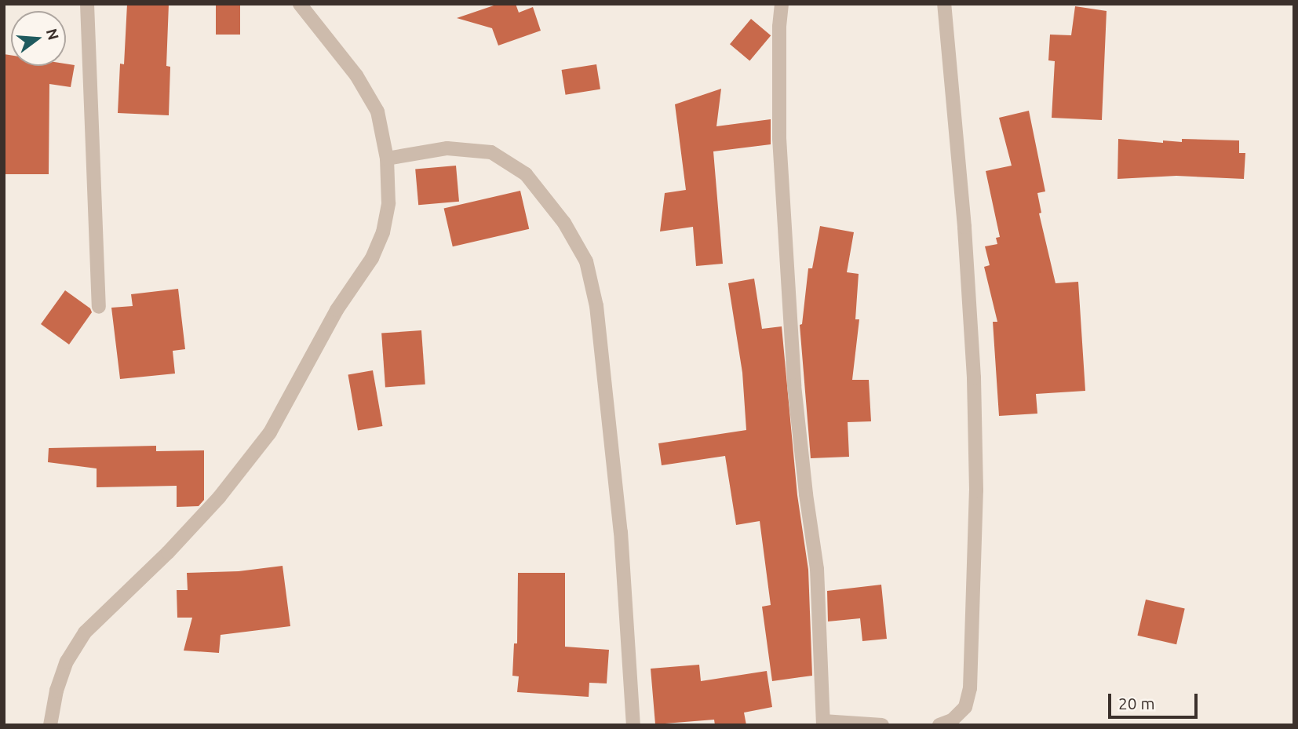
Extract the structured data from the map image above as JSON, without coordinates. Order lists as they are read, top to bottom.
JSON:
{
  "scale_bar": "20 m",
  "north": "right"
}
